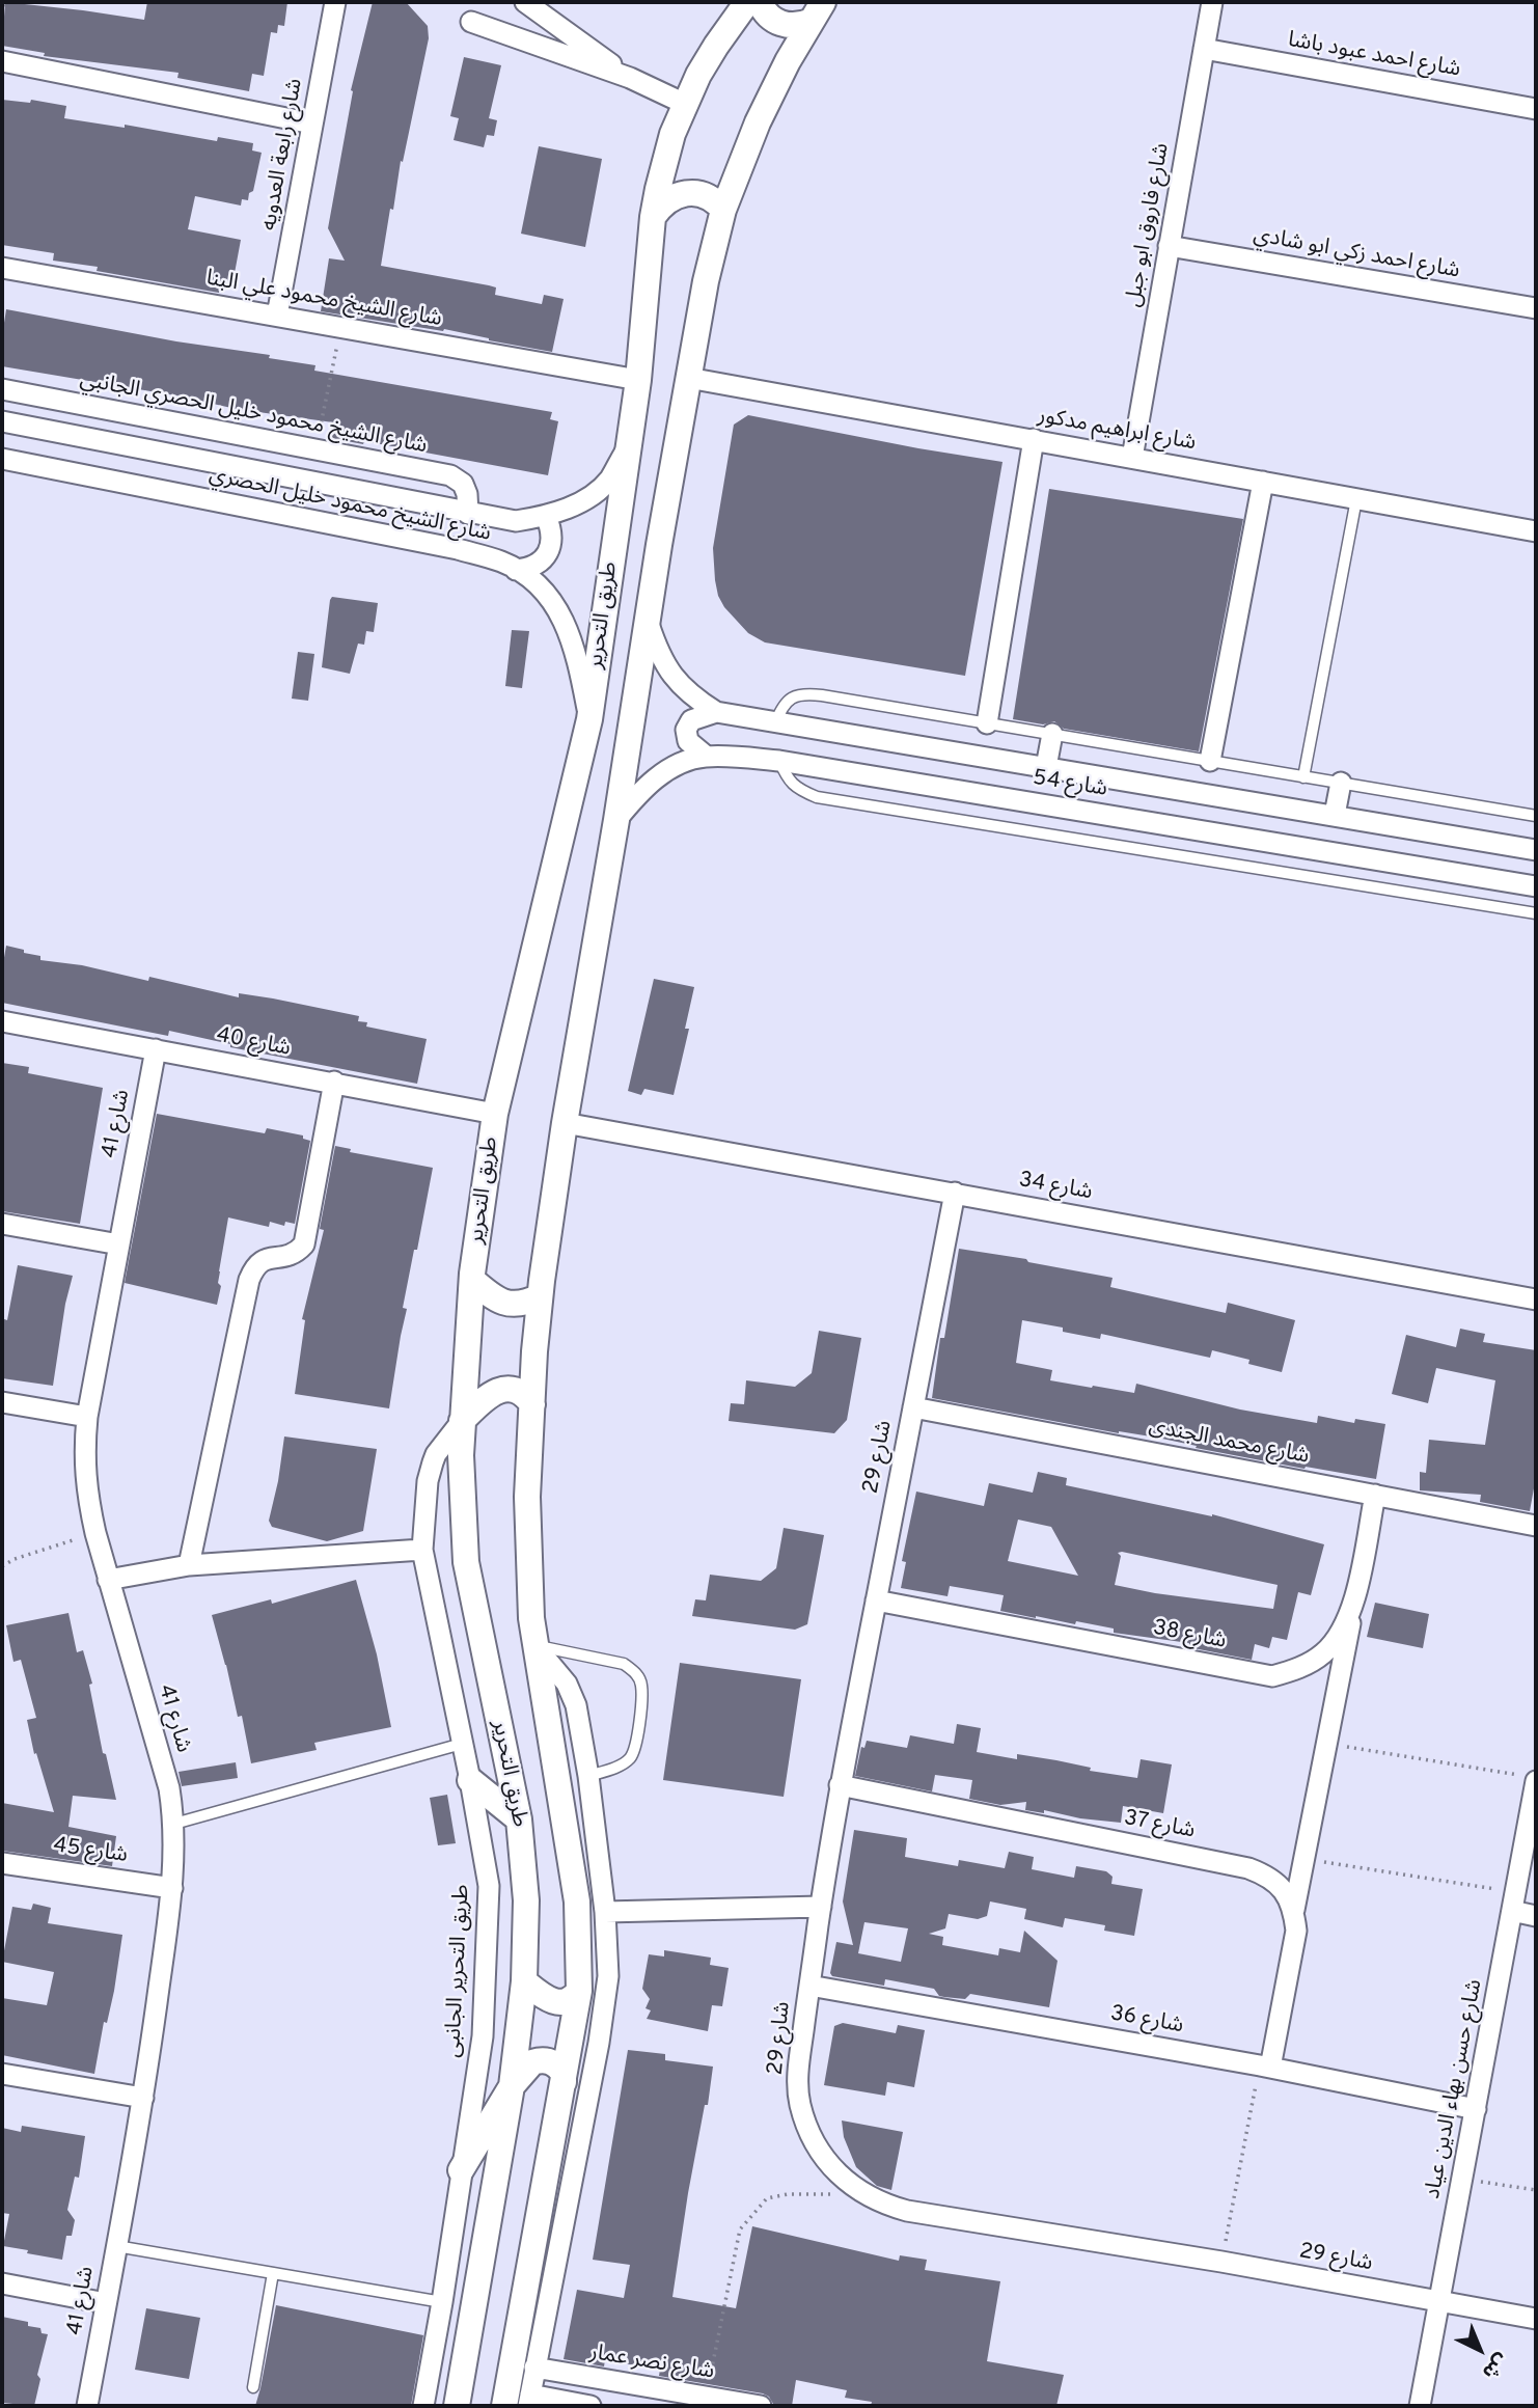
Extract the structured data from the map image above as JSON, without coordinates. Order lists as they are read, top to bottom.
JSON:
{
  "streets": {
    "street": [
      "شارع احمد عبود باشا",
      "شارع رابعة العدويه",
      "شارع فاروق ابو جبل",
      "شارع احمد زكي ابو شادي",
      "شارع الشيخ محمود علي البنا",
      "شارع الشيخ محمود خليل الحصري الجانبي",
      "شارع ابراهيم مدكور",
      "شارع الشيخ محمود خليل الحصري",
      "طريق التحرير",
      "شارع 54",
      "شارع 40",
      "شارع 41",
      "شارع 34",
      "شارع محمد الجندى",
      "شارع 29",
      "شارع 38",
      "شارع 37",
      "شارع 45",
      "طريق التحرير الجانبى",
      "شارع 36",
      "شارع حسن بهاء الدين عياد",
      "شارع نصر عمار"
    ]
  },
  "crossings": [
    ["شارع احمد عبود باشا", "شارع فاروق ابو جبل"],
    ["شارع رابعة العدويه", "شارع الشيخ محمود علي البنا"],
    ["شارع فاروق ابو جبل", "شارع احمد زكي ابو شادي"],
    ["شارع فاروق ابو جبل", "شارع ابراهيم مدكور"],
    ["شارع الشيخ محمود علي البنا", "طريق التحرير"],
    ["شارع الشيخ محمود خليل الحصري الجانبي", "شارع الشيخ محمود خليل الحصري"],
    ["شارع ابراهيم مدكور", "طريق التحرير"],
    ["شارع الشيخ محمود خليل الحصري", "طريق التحرير"],
    ["طريق التحرير", "شارع 54"],
    ["طريق التحرير", "شارع 40"],
    ["طريق التحرير", "شارع 34"],
    ["طريق التحرير", "طريق التحرير الجانبى"],
    ["شارع 40", "شارع 41"],
    ["شارع 41", "شارع 45"],
    ["شارع 34", "شارع 29"],
    ["شارع محمد الجندى", "شارع 29"],
    ["شارع محمد الجندى", "شارع 38"],
    ["شارع 29", "شارع 38"],
    ["شارع 29", "شارع 37"],
    ["شارع 29", "شارع 36"],
    ["شارع 29", "شارع حسن بهاء الدين عياد"],
    ["شارع 36", "شارع حسن بهاء الدين عياد"]
  ],
  "north": "bottom right"
}
